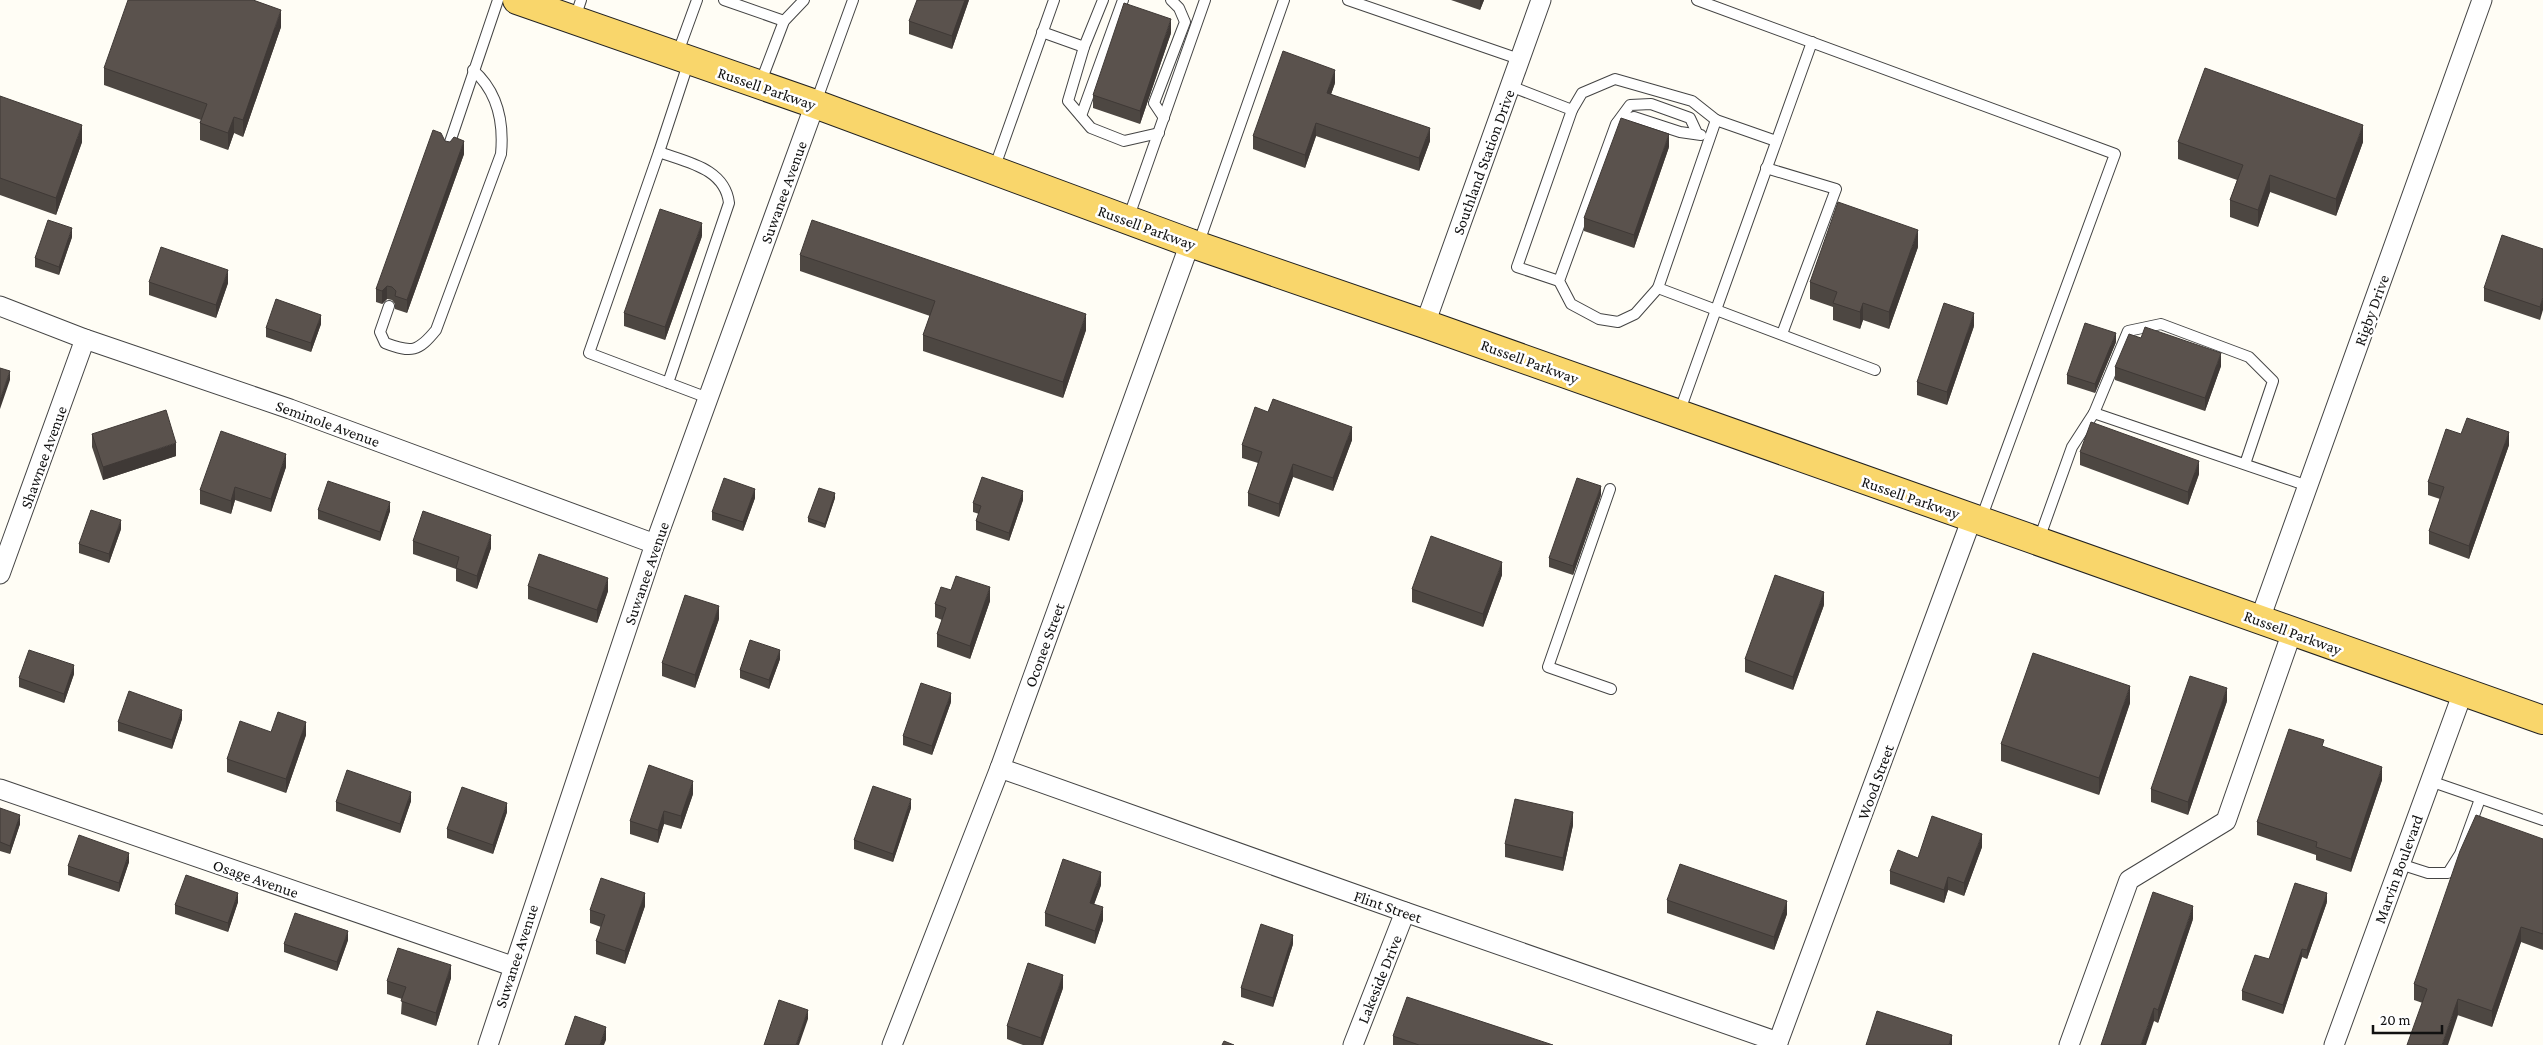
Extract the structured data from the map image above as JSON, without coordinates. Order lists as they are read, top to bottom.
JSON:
{
  "streets": {
    "main road": ["Russell Parkway"],
    "street": [
      "Southland Station Drive",
      "Suwanee Avenue",
      "Rigby Drive",
      "Seminole Avenue",
      "Shawnee Avenue",
      "Oconee Street",
      "Wood Street",
      "Marvin Boulevard",
      "Osage Avenue",
      "Flint Street",
      "Lakeside Drive"
    ]
  },
  "crossings": [
    ["Russell Parkway", "Southland Station Drive"],
    ["Russell Parkway", "Suwanee Avenue"],
    ["Russell Parkway", "Rigby Drive"],
    ["Russell Parkway", "Oconee Street"],
    ["Russell Parkway", "Wood Street"],
    ["Russell Parkway", "Marvin Boulevard"],
    ["Suwanee Avenue", "Seminole Avenue"],
    ["Suwanee Avenue", "Osage Avenue"],
    ["Seminole Avenue", "Shawnee Avenue"],
    ["Oconee Street", "Flint Street"],
    ["Wood Street", "Flint Street"],
    ["Flint Street", "Lakeside Drive"]
  ],
  "scale_bar": "20 m"
}
